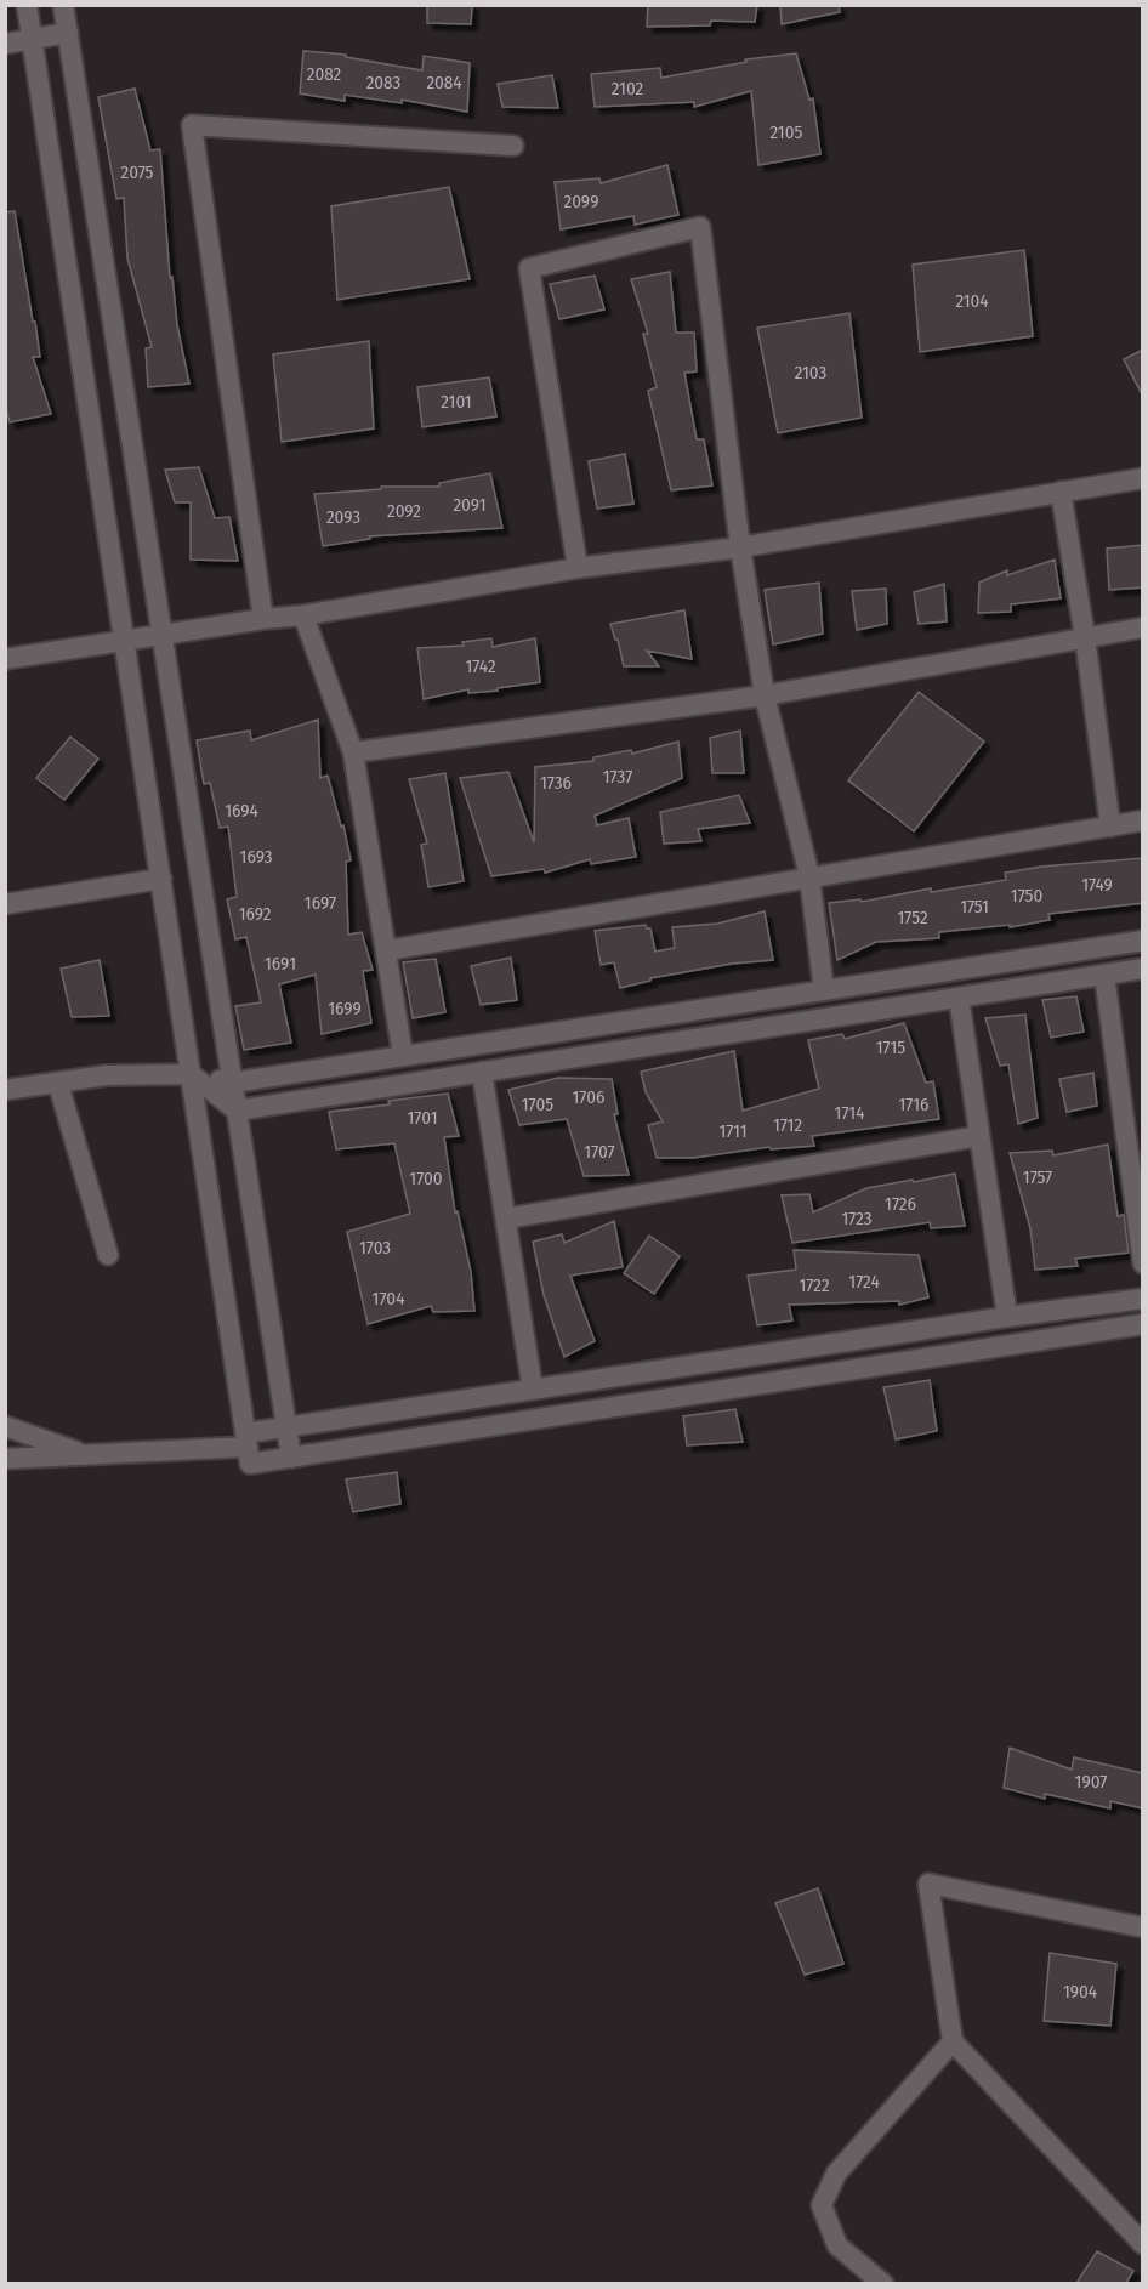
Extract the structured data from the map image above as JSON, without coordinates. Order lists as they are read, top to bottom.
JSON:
{
  "house_numbers": [
    "2082",
    "2083",
    "2084",
    "2102",
    "2105",
    "2075",
    "2099",
    "2104",
    "2103",
    "2101",
    "2091",
    "2092",
    "2093",
    "1742",
    "1737",
    "1736",
    "1694",
    "1693",
    "1749",
    "1750",
    "1697",
    "1751",
    "1692",
    "1752",
    "1691",
    "1699",
    "1715",
    "1706",
    "1705",
    "1716",
    "1714",
    "1701",
    "1712",
    "1711",
    "1707",
    "1757",
    "1700",
    "1726",
    "1723",
    "1703",
    "1724",
    "1722",
    "1704",
    "1907",
    "1904"
  ]
}
